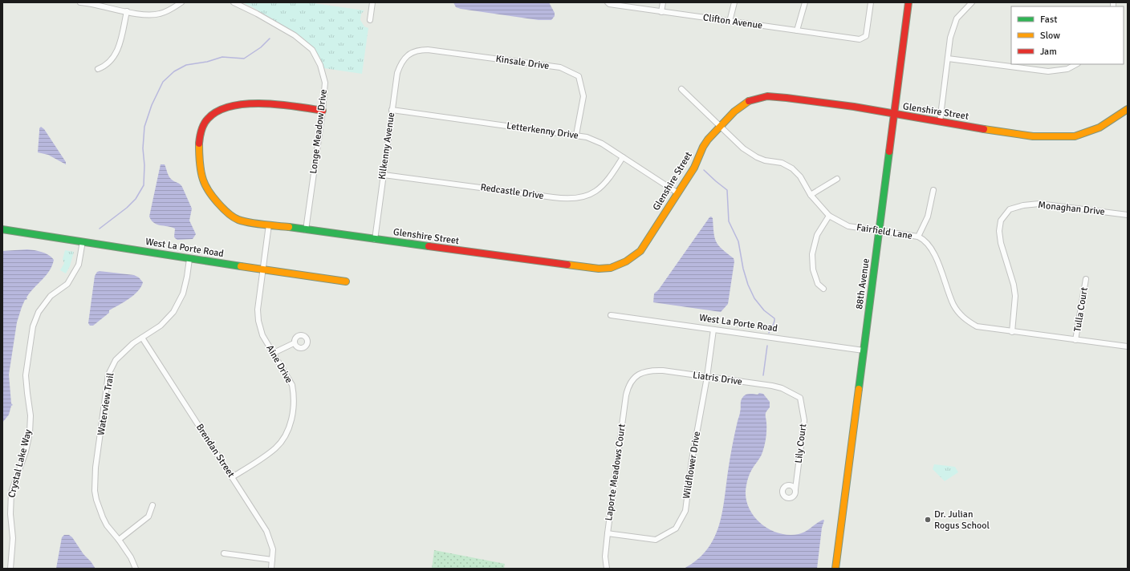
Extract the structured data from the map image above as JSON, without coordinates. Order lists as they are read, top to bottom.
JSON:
{
  "streets": {
    "street": [
      "Clifton Avenue",
      "Kinsale Drive",
      "Glenshire Street",
      "Letterkenny Drive",
      "Longe Meadow Drive",
      "Kilkenny Avenue",
      "Redcastle Drive",
      "Monaghan Drive",
      "Fairfield Lane",
      "West La Porte Road",
      "88th Avenue",
      "Tulla Court",
      "Aine Drive",
      "Liatris Drive",
      "Waterview Trail",
      "Lily Court",
      "Brendan Street",
      "Crystal Lake Way",
      "Wildflower Drive",
      "Laporte Meadows Court"
    ]
  },
  "crossings": [
    ["Kinsale Drive", "Letterkenny Drive"],
    ["Kinsale Drive", "Kilkenny Avenue"],
    ["Glenshire Street", "Letterkenny Drive"],
    ["Glenshire Street", "Longe Meadow Drive"],
    ["Glenshire Street", "Kilkenny Avenue"],
    ["Glenshire Street", "Fairfield Lane"],
    ["Glenshire Street", "88th Avenue"],
    ["Glenshire Street", "Aine Drive"],
    ["Letterkenny Drive", "Kilkenny Avenue"],
    ["Letterkenny Drive", "Redcastle Drive"],
    ["Kilkenny Avenue", "Redcastle Drive"],
    ["Monaghan Drive", "Fairfield Lane"],
    ["Fairfield Lane", "88th Avenue"],
    ["Fairfield Lane", "Tulla Court"],
    ["West La Porte Road", "88th Avenue"],
    ["West La Porte Road", "Aine Drive"],
    ["West La Porte Road", "Waterview Trail"],
    ["West La Porte Road", "Crystal Lake Way"],
    ["West La Porte Road", "Wildflower Drive"],
    ["Aine Drive", "Brendan Street"],
    ["Liatris Drive", "Lily Court"],
    ["Liatris Drive", "Wildflower Drive"],
    ["Liatris Drive", "Laporte Meadows Court"],
    ["Waterview Trail", "Brendan Street"],
    ["Wildflower Drive", "Laporte Meadows Court"]
  ],
  "places": ["Dr. Julian Rogus School"],
  "legend": ["Fast", "Slow", "Jam"]
}
